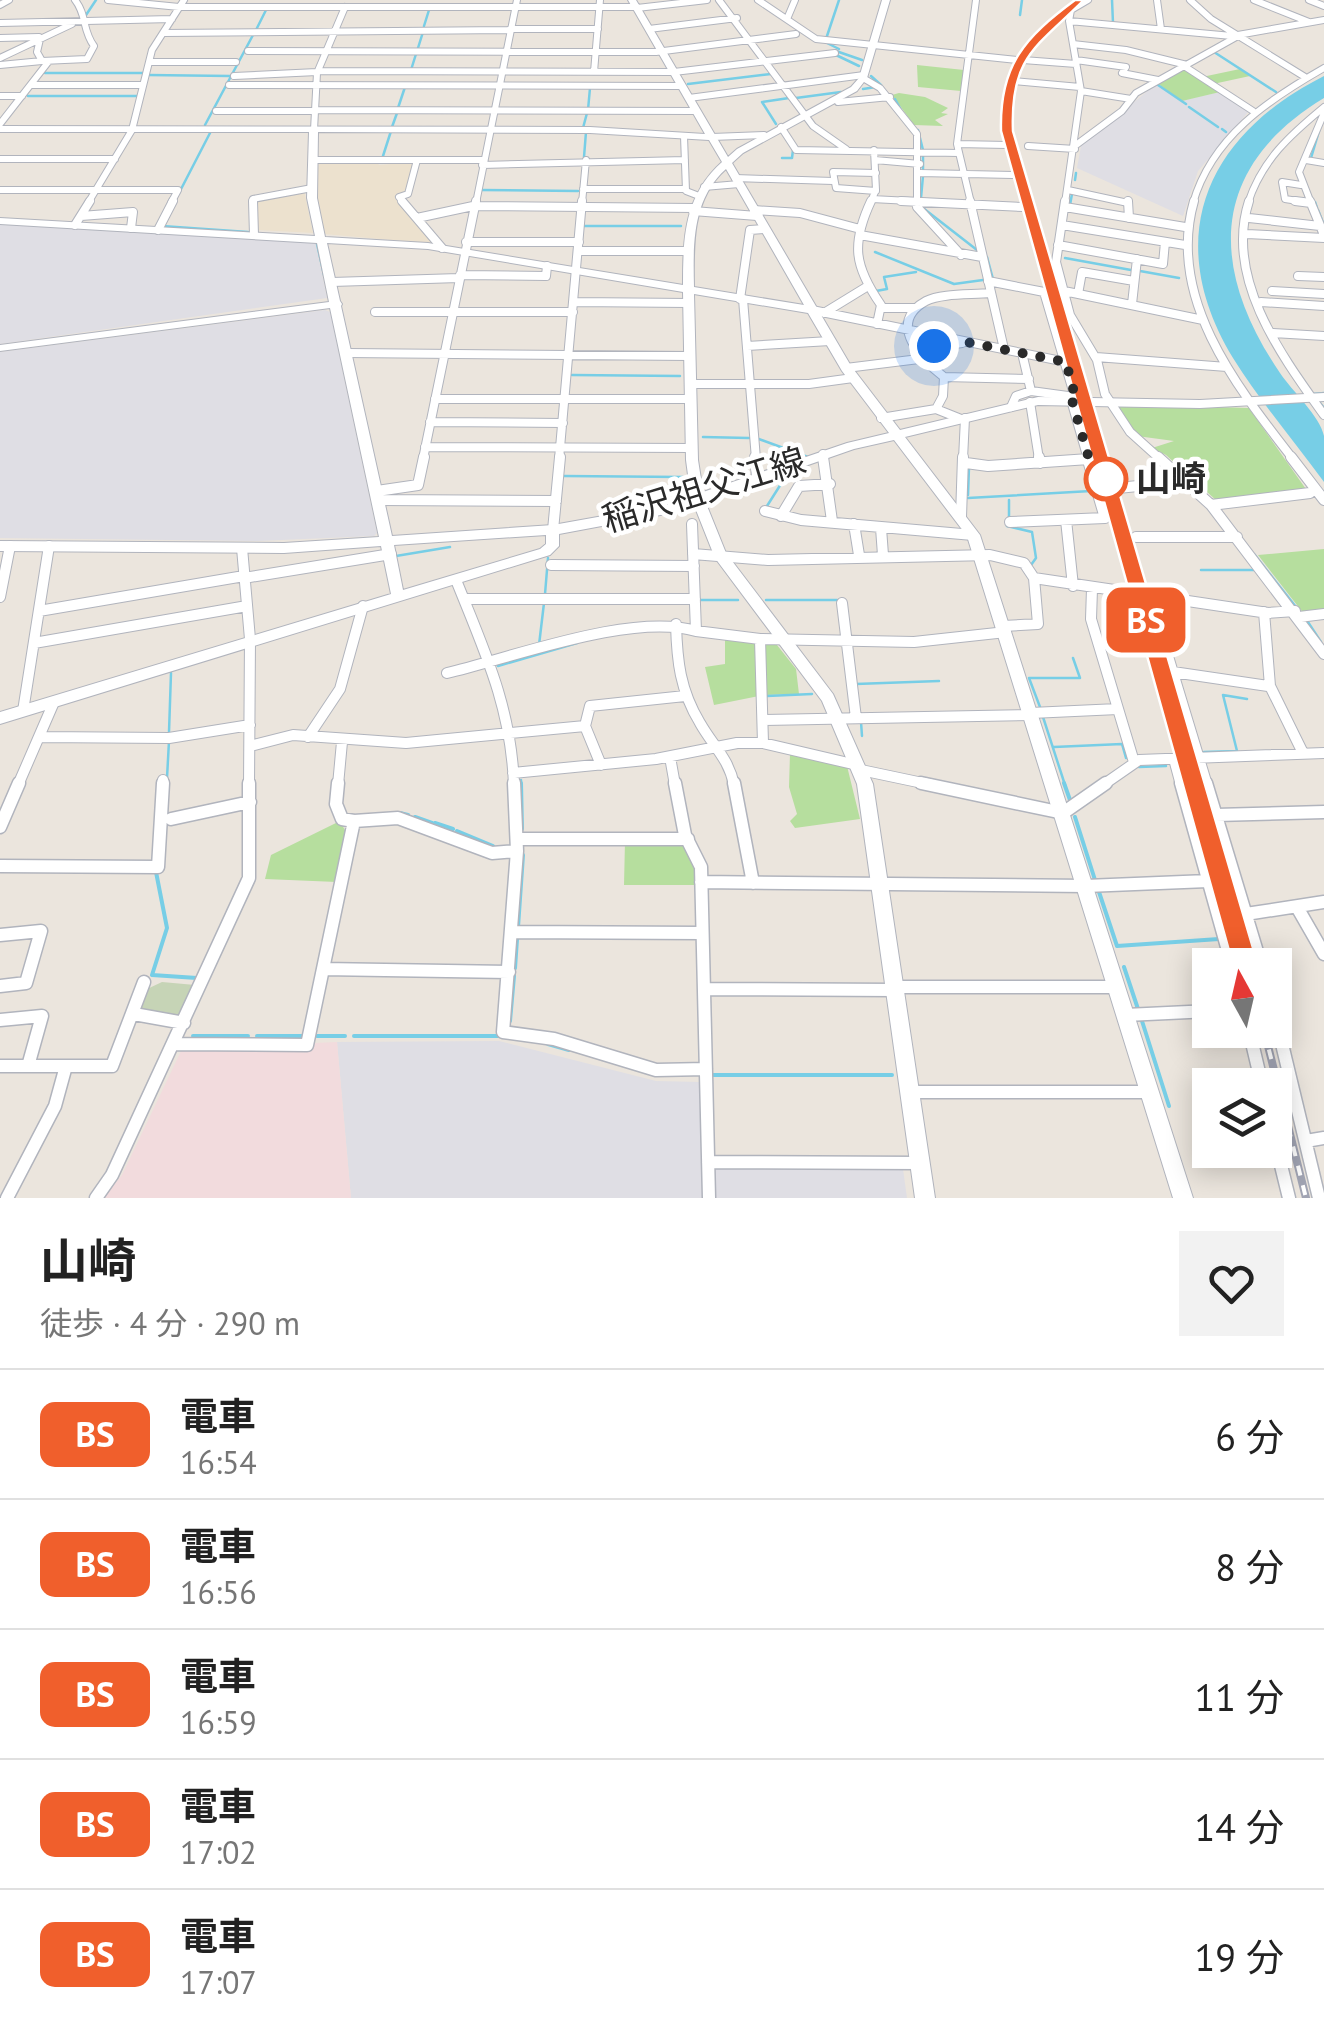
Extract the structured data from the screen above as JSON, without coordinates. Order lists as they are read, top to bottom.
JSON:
{
  "streets": {
    "street": ["稲沢祖父江線"]
  },
  "places": ["山崎"],
  "north": "top",
  "page": {
    "on_map": "BS",
    "heading": ["山崎", "徒歩 · 4 分 · 290 m"],
    "list": [
      {
        "mark": "BS",
        "name": "電車",
        "note": "16:54",
        "value": "6 分"
      },
      {
        "mark": "BS",
        "name": "電車",
        "note": "16:56",
        "value": "8 分"
      },
      {
        "mark": "BS",
        "name": "電車",
        "note": "16:59",
        "value": "11 分"
      },
      {
        "mark": "BS",
        "name": "電車",
        "note": "17:02",
        "value": "14 分"
      },
      {
        "mark": "BS",
        "name": "電車",
        "note": "17:07",
        "value": "19 分"
      }
    ]
  }
}
